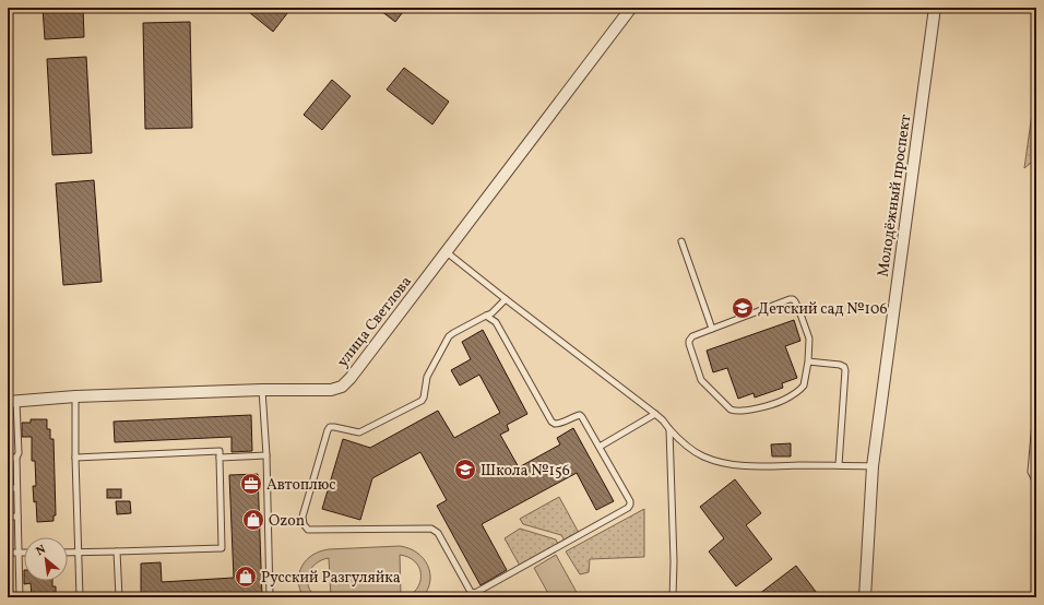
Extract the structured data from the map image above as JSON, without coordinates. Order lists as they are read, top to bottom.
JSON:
{
  "streets": {
    "street": ["Молодёжный проспект", "улица Светлова"]
  },
  "places": {
    "school or university": ["Детский сад №106", "Школа №156"],
    "office": ["Автоплюс"],
    "shop": ["Ozon", "Русский Разгуляйка"]
  },
  "north": "top left"
}
